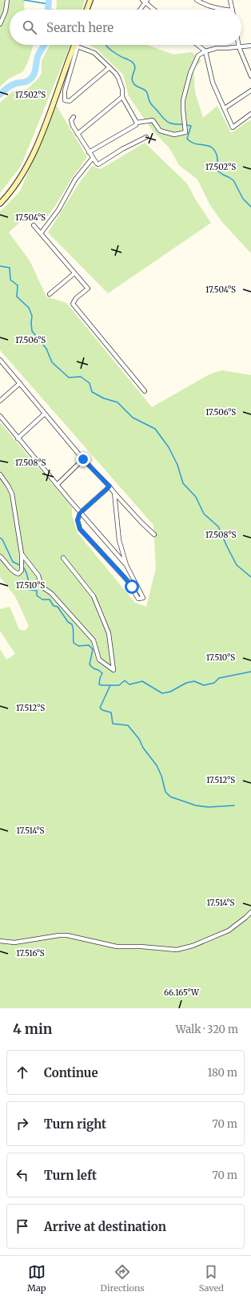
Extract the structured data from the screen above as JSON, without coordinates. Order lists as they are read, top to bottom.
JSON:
{
  "page": {
    "search": "Search here",
    "heading": ["4 min", "Walk · 320 m"],
    "list": [
      ["Continue", "180 m"],
      ["Turn right", "70 m"],
      ["Turn left", "70 m"],
      "Arrive at destination"
    ],
    "nav": ["Map", "Directions", "Saved"]
  },
  "coordinates": [
    "17.502°S",
    "17.504°S",
    "17.506°S",
    "17.508°S",
    "17.510°S",
    "17.512°S",
    "17.514°S",
    "17.516°S",
    "66.165°W"
  ]
}
